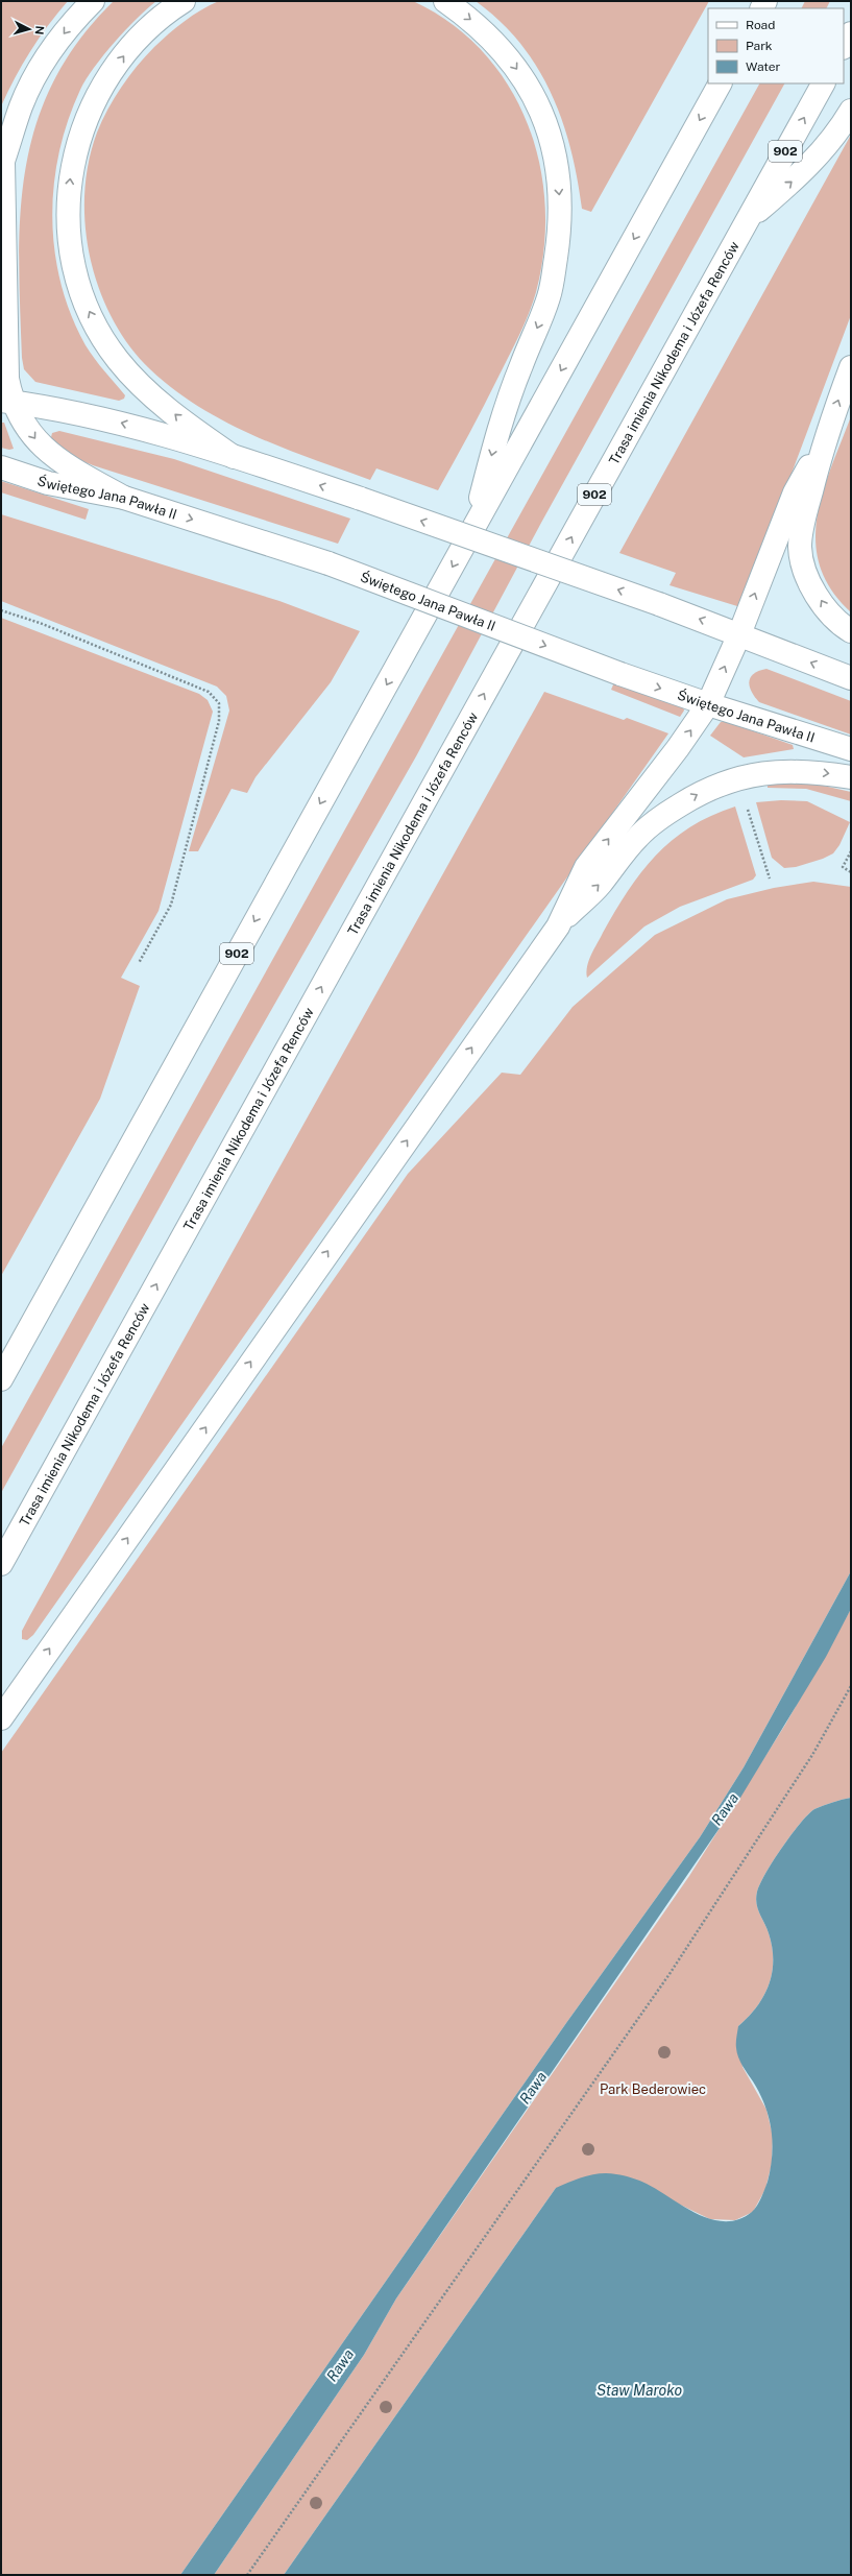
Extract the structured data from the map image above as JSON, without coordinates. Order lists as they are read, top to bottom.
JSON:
{
  "streets": {
    "main road": ["902", "Trasa imienia Nikodema i Józefa Renców", "Świętego Jana Pawła II"]
  },
  "water": ["Rawa", "Staw Maroko"],
  "parks": ["Park Bederowiec"],
  "legend": ["Road", "Park", "Water"],
  "north": "right"
}
